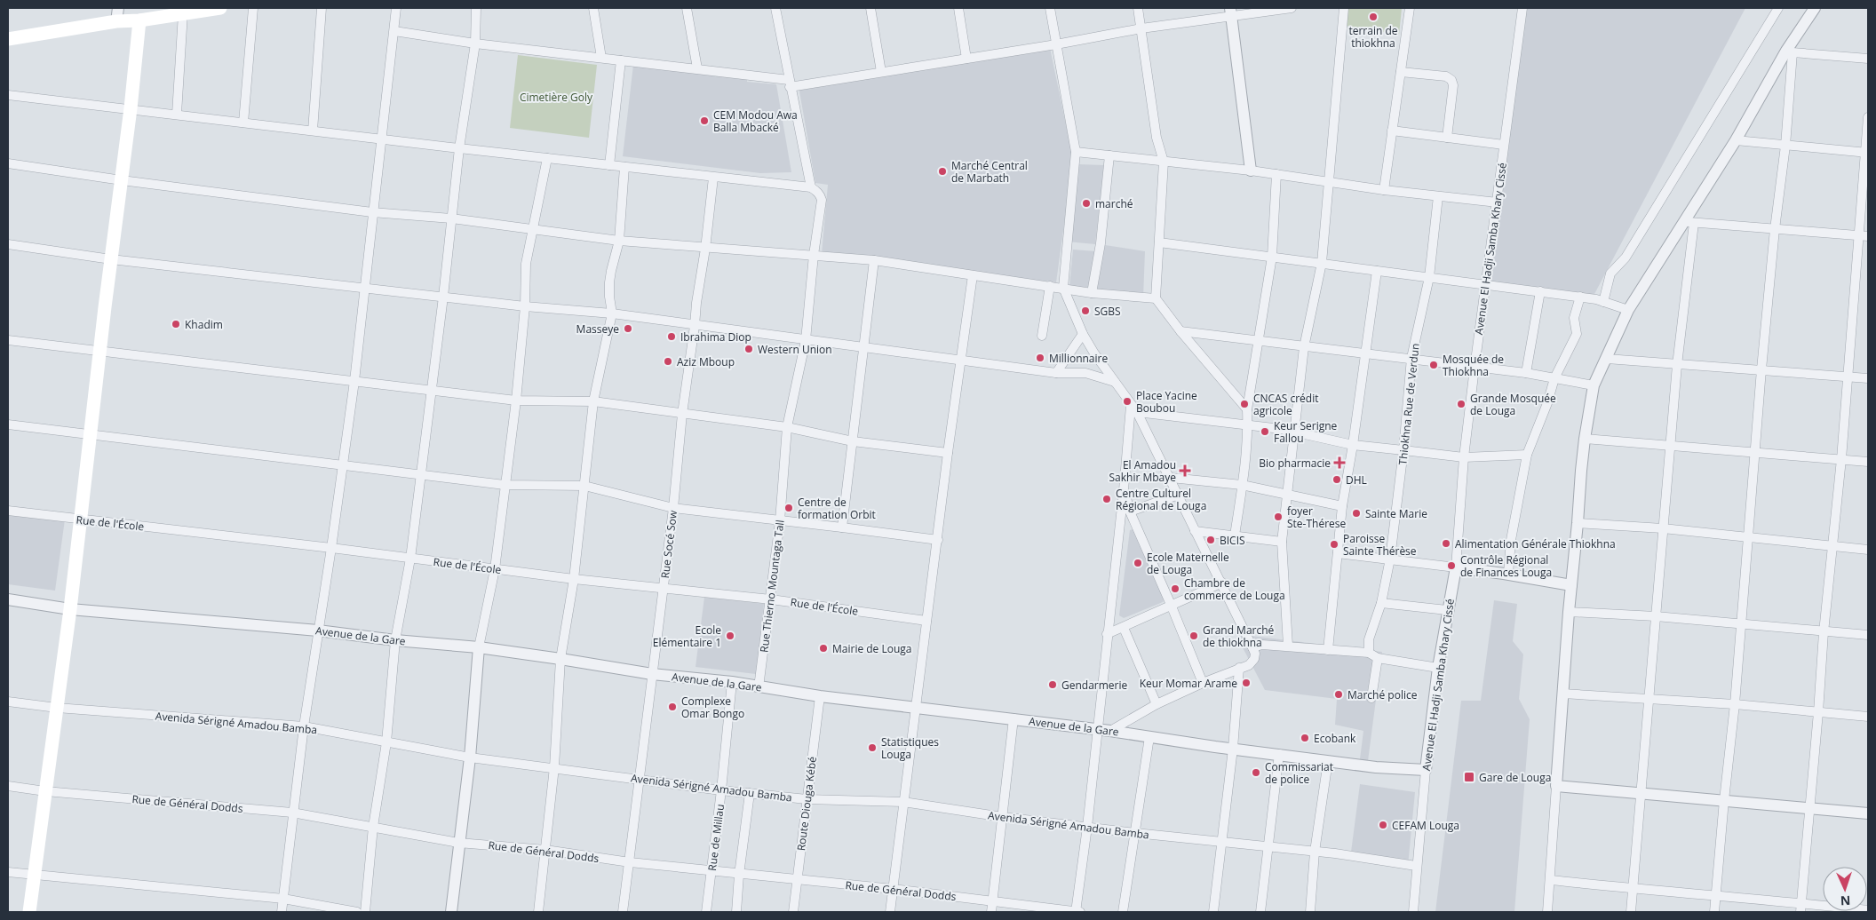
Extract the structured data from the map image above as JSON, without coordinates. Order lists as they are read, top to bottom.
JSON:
{
  "streets": {
    "street": [
      "Avenue El Hadji Samba Khary Cissé",
      "Thiokhna Rue de Verdun",
      "Rue de l'École",
      "Rue Socé Sow",
      "Rue Thierno Mountaga Tall",
      "Avenue de la Gare",
      "Avenida Sérigné Amadou Bamba",
      "Rue de Général Dodds",
      "Route Diouga Kébé",
      "Rue de Millau"
    ]
  },
  "crossings": [
    ["Avenue El Hadji Samba Khary Cissé", "Avenue de la Gare"],
    ["Avenue El Hadji Samba Khary Cissé", "Avenida Sérigné Amadou Bamba"],
    ["Rue de l'École", "Rue Socé Sow"],
    ["Rue de l'École", "Rue Thierno Mountaga Tall"],
    ["Rue Socé Sow", "Avenue de la Gare"],
    ["Rue Socé Sow", "Avenida Sérigné Amadou Bamba"],
    ["Rue Socé Sow", "Rue de Général Dodds"],
    ["Rue Thierno Mountaga Tall", "Avenue de la Gare"],
    ["Avenue de la Gare", "Route Diouga Kébé"],
    ["Avenue de la Gare", "Rue de Millau"],
    ["Avenida Sérigné Amadou Bamba", "Route Diouga Kébé"],
    ["Avenida Sérigné Amadou Bamba", "Rue de Millau"],
    ["Rue de Général Dodds", "Route Diouga Kébé"],
    ["Rue de Général Dodds", "Rue de Millau"]
  ],
  "parks": ["Cimetière Goly"],
  "places": {
    "other": [
      "terrain de thiokhna",
      "CEM Modou Awa Balla Mbacké",
      "Marché Central de Marbath",
      "marché",
      "SGBS",
      "Khadim",
      "Masseye",
      "Ibrahima Diop",
      "Western Union",
      "Millionnaire",
      "Aziz Mboup",
      "Mosquée de Thiokhna",
      "Place Yacine Boubou",
      "CNCAS crédit agricole",
      "Grande Mosquée de Louga",
      "Keur Serigne Fallou",
      "DHL",
      "Centre Culturel Régional de Louga",
      "Centre de formation Orbit",
      "Sainte Marie",
      "foyer Ste-Thérese",
      "BICIS",
      "Alimentation Générale Thiokhna",
      "Paroisse Sainte Thérèse",
      "Ecole Maternelle de Louga",
      "Contrôle Régional de Finances Louga",
      "Chambre de commerce de Louga",
      "Ecole Elémentaire 1",
      "Grand Marché de thiokhna",
      "Mairie de Louga",
      "Keur Momar Arame",
      "Gendarmerie",
      "Marché police",
      "Complexe Omar Bongo",
      "Ecobank",
      "Statistiques Louga",
      "Commissariat de police",
      "CEFAM Louga"
    ],
    "health": ["Bio pharmacie", "El Amadou Sakhir Mbaye"],
    "transit": ["Gare de Louga"]
  },
  "north": "bottom"
}
